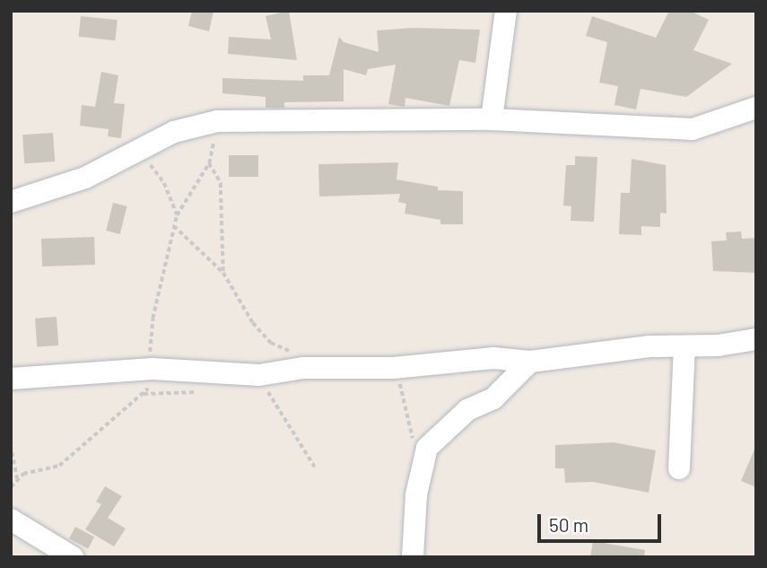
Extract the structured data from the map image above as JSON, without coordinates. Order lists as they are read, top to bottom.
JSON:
{
  "scale_bar": "50 m"
}
